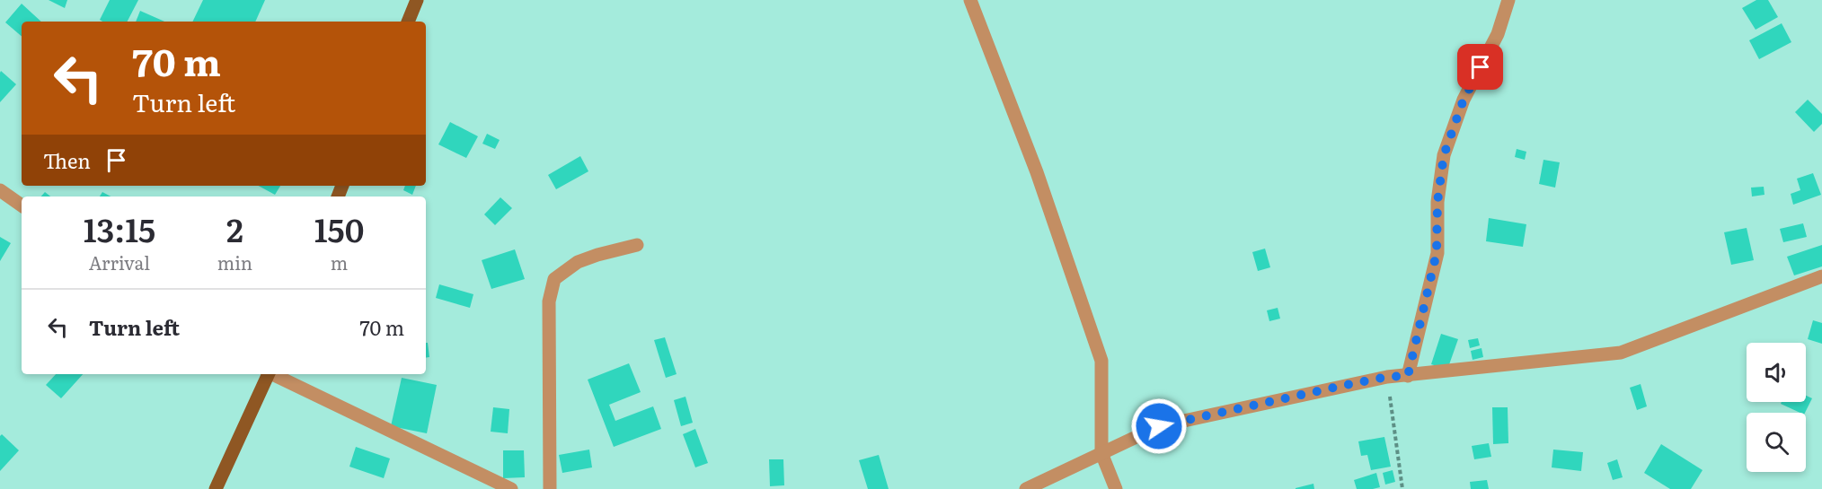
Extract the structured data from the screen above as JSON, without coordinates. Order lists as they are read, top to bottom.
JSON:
{
  "page": {
    "turn": ["70 m", "Turn left"],
    "then": "Then",
    "eta": [
      "13:15",
      "Arrival",
      "2",
      "min",
      "150",
      "m"
    ],
    "list": [
      {
        "name": "Turn left",
        "value": "70 m"
      }
    ]
  }
}
